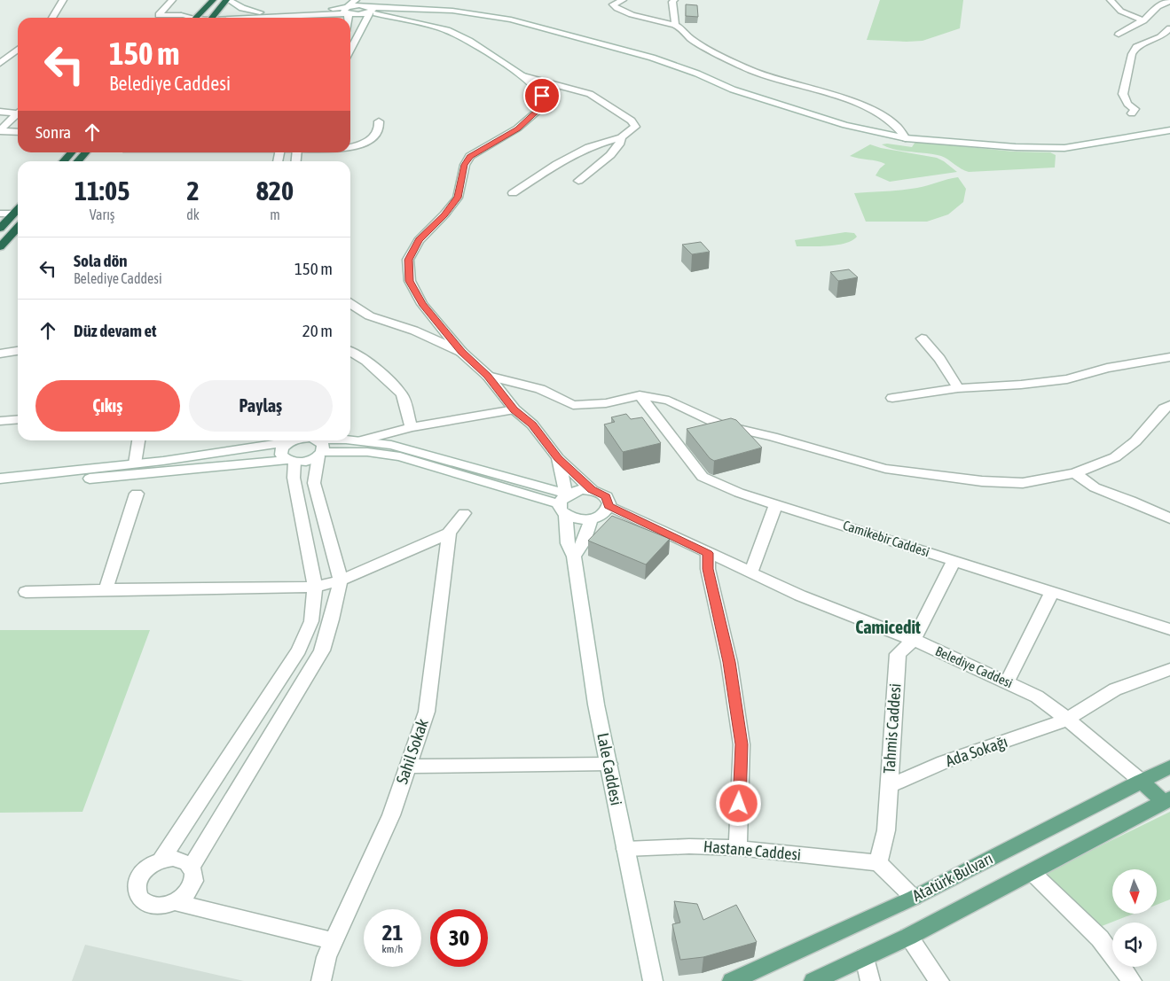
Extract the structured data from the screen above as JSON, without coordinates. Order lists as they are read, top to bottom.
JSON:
{
  "streets": {
    "main road": ["Atatürk Bulvarı"],
    "street": [
      "Camikebir Caddesi",
      "Belediye Caddesi",
      "Tahmis Caddesi",
      "Sahil Sokak",
      "Ada Sokağı",
      "Lale Caddesi",
      "Hastane Caddesi"
    ]
  },
  "crossings": [
    ["Camikebir Caddesi", "Tahmis Caddesi"],
    ["Belediye Caddesi", "Tahmis Caddesi"],
    ["Belediye Caddesi", "Ada Sokağı"],
    ["Belediye Caddesi", "Lale Caddesi"],
    ["Belediye Caddesi", "Atatürk Bulvarı"],
    ["Tahmis Caddesi", "Ada Sokağı"],
    ["Tahmis Caddesi", "Hastane Caddesi"],
    ["Lale Caddesi", "Hastane Caddesi"]
  ],
  "districts": ["Camicedit"],
  "north": "bottom",
  "page": {
    "turn": ["150 m", "Belediye Caddesi"],
    "then": "Sonra",
    "eta": [
      "11:05",
      "Varış",
      "2",
      "dk",
      "820",
      "m"
    ],
    "list": [
      {
        "name": "Sola dön",
        "note": "Belediye Caddesi",
        "value": "150 m"
      },
      {
        "name": "Düz devam et",
        "value": "20 m"
      }
    ],
    "buttons": ["Çıkış", "Paylaş"],
    "speed": "21 km/h",
    "limit": "30"
  }
}
